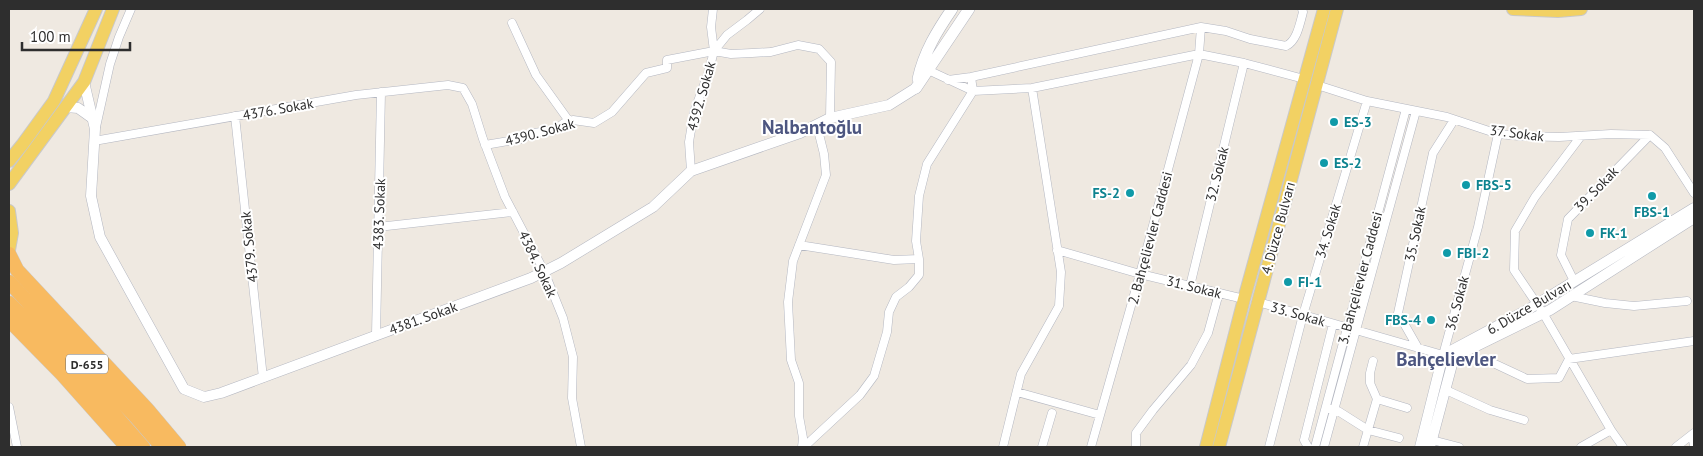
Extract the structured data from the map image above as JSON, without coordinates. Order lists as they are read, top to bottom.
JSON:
{
  "streets": {
    "highway": ["D-655"],
    "main road": ["4. Düzce Bulvarı"],
    "street": [
      "4392. Sokak",
      "4376. Sokak",
      "4390. Sokak",
      "37. Sokak",
      "32. Sokak",
      "39. Sokak",
      "4383. Sokak",
      "34. Sokak",
      "35. Sokak",
      "2. Bahçelievler Caddesi",
      "4379. Sokak",
      "4384. Sokak",
      "3. Bahçelievler Caddesi",
      "31. Sokak",
      "36. Sokak",
      "6. Düzce Bulvarı",
      "33. Sokak",
      "4381. Sokak"
    ]
  },
  "crossings": [
    ["4392. Sokak", "4390. Sokak"],
    ["4392. Sokak", "4381. Sokak"],
    ["4376. Sokak", "4383. Sokak"],
    ["4376. Sokak", "4379. Sokak"],
    ["4376. Sokak", "4384. Sokak"],
    ["4376. Sokak", "4381. Sokak"],
    ["4390. Sokak", "4384. Sokak"],
    ["37. Sokak", "39. Sokak"],
    ["37. Sokak", "4. Düzce Bulvarı"],
    ["37. Sokak", "34. Sokak"],
    ["37. Sokak", "35. Sokak"],
    ["37. Sokak", "3. Bahçelievler Caddesi"],
    ["37. Sokak", "36. Sokak"],
    ["32. Sokak", "31. Sokak"],
    ["39. Sokak", "6. Düzce Bulvarı"],
    ["4383. Sokak", "4381. Sokak"],
    ["4. Düzce Bulvarı", "31. Sokak"],
    ["4. Düzce Bulvarı", "33. Sokak"],
    ["34. Sokak", "33. Sokak"],
    ["35. Sokak", "33. Sokak"],
    ["2. Bahçelievler Caddesi", "31. Sokak"],
    ["4379. Sokak", "4381. Sokak"],
    ["4384. Sokak", "4381. Sokak"],
    ["3. Bahçelievler Caddesi", "33. Sokak"],
    ["36. Sokak", "6. Düzce Bulvarı"],
    ["36. Sokak", "33. Sokak"],
    ["6. Düzce Bulvarı", "33. Sokak"]
  ],
  "districts": ["Nalbantoğlu", "Bahçelievler"],
  "places": [
    "ES-3",
    "ES-2",
    "FBS-5",
    "FS-2",
    "FBS-1",
    "FK-1",
    "FBI-2",
    "FI-1",
    "FBS-4"
  ],
  "scale_bar": "100 m"
}
